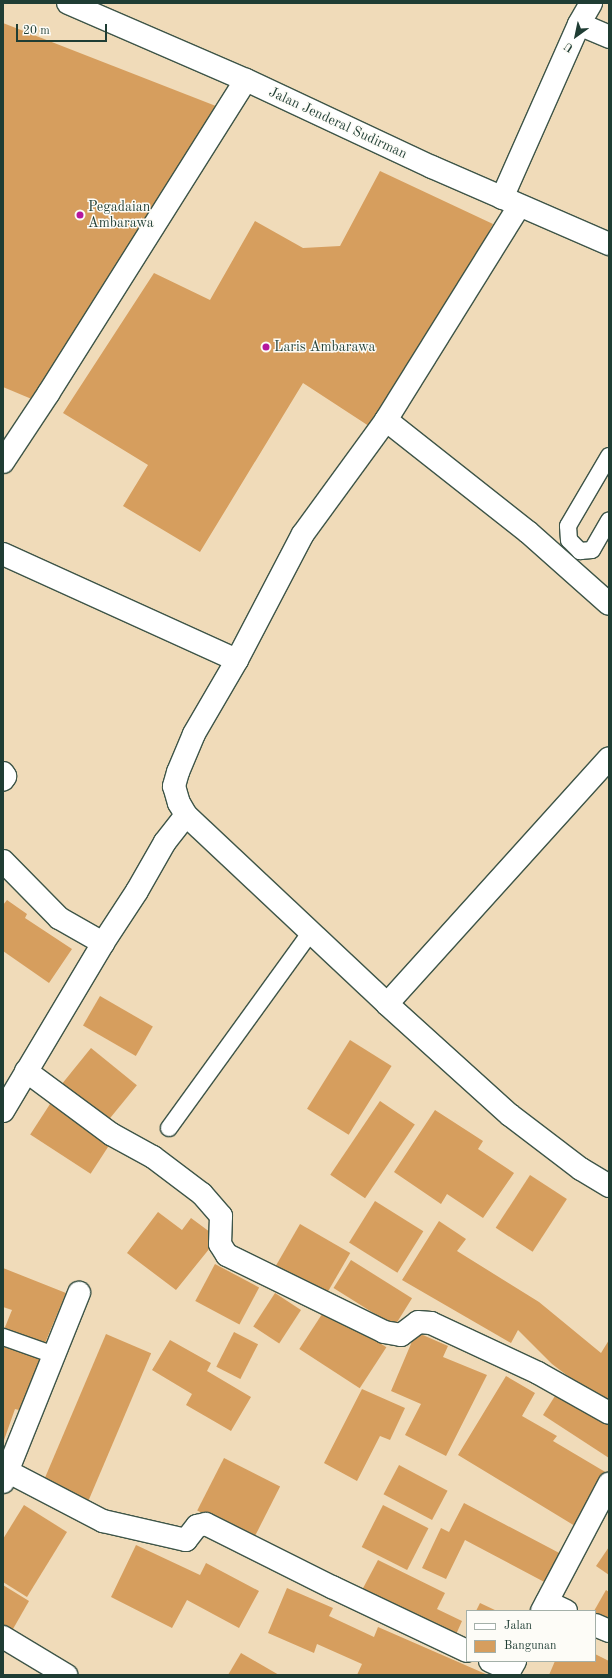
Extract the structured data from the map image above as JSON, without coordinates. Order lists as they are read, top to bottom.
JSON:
{
  "streets": {
    "street": ["Jalan Jenderal Sudirman"]
  },
  "places": ["Pegadaian Ambarawa", "Laris Ambarawa"],
  "legend": ["Jalan", "Bangunan"],
  "scale_bar": "20 m",
  "north": "bottom left"
}
